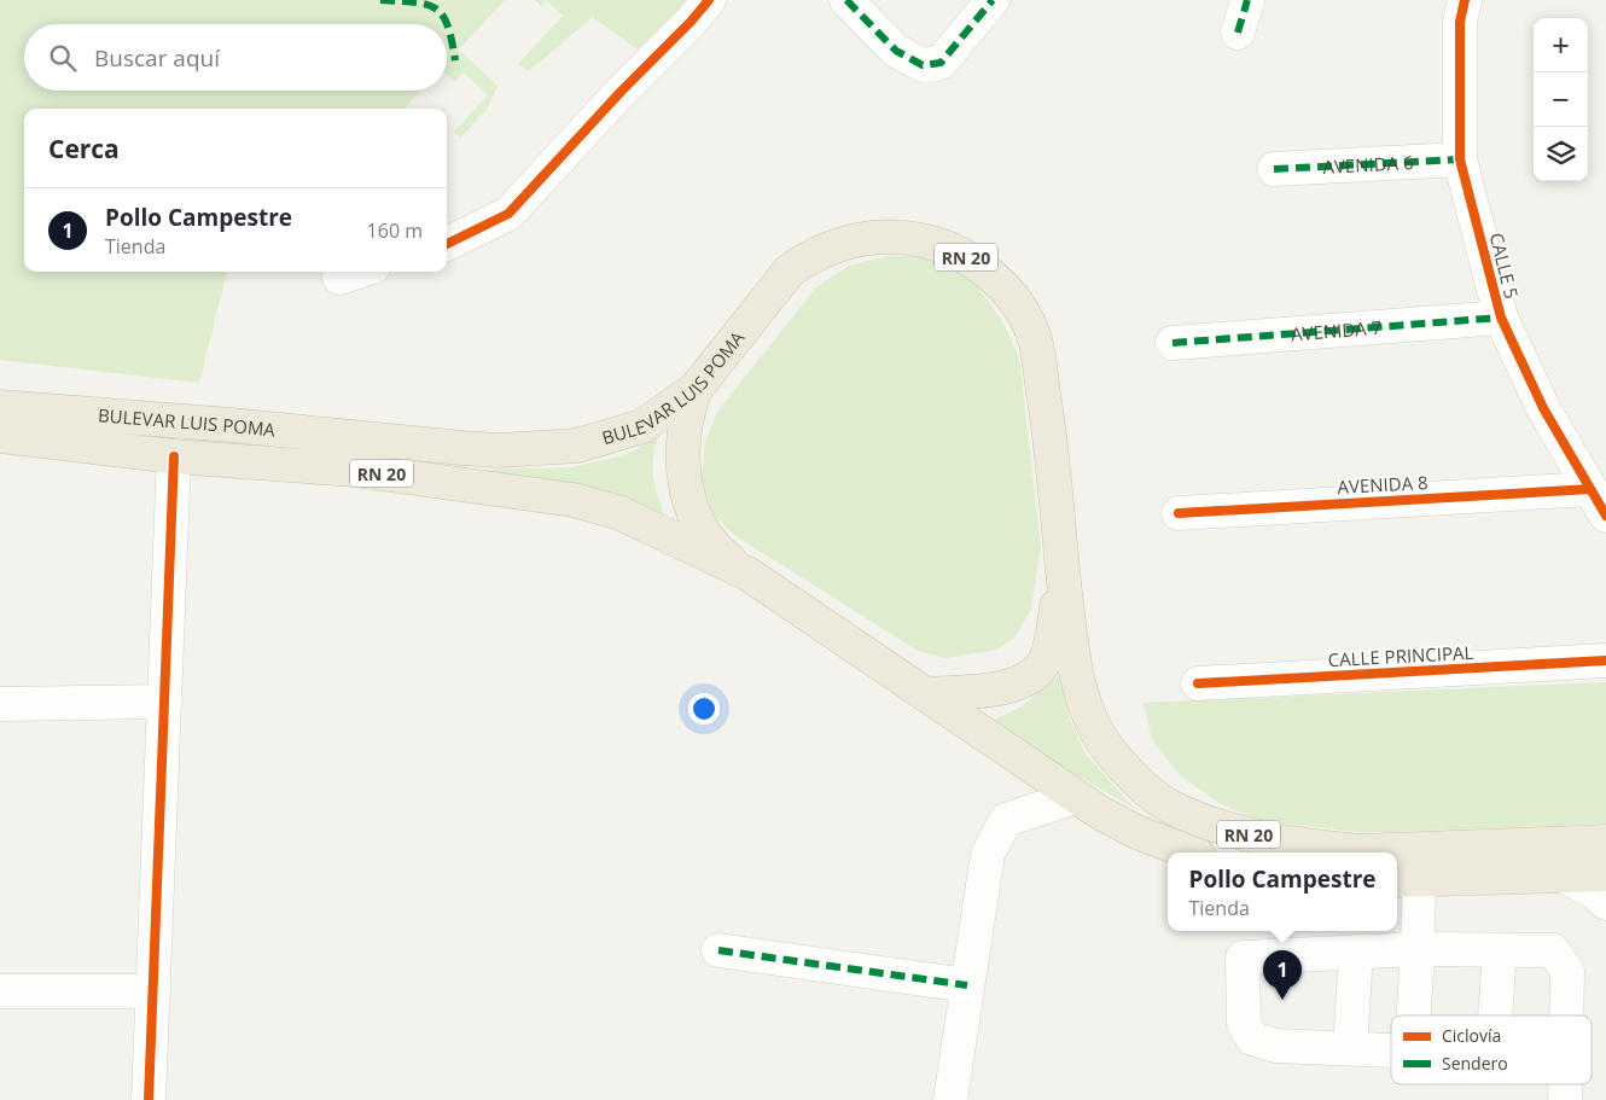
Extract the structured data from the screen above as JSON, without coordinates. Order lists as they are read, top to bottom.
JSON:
{
  "streets": {
    "highway": ["RN 20", "BULEVAR LUIS POMA"],
    "street": [
      "AVENIDA 6",
      "CALLE 5",
      "AVENIDA 7",
      "AVENIDA 8",
      "CALLE PRINCIPAL"
    ]
  },
  "crossings": [
    ["AVENIDA 6", "CALLE 5"],
    ["RN 20", "BULEVAR LUIS POMA"],
    ["CALLE 5", "AVENIDA 7"],
    ["CALLE 5", "AVENIDA 8"]
  ],
  "legend": ["Ciclovía", "Sendero"],
  "page": {
    "map_buttons": ["+", "−"],
    "search": "Buscar aquí",
    "heading": "Cerca",
    "list": [
      {
        "mark": "1",
        "name": "Pollo Campestre",
        "note": "Tienda",
        "value": "160 m"
      }
    ],
    "popup": ["Pollo Campestre", "Tienda"],
    "pins": "1"
  }
}
